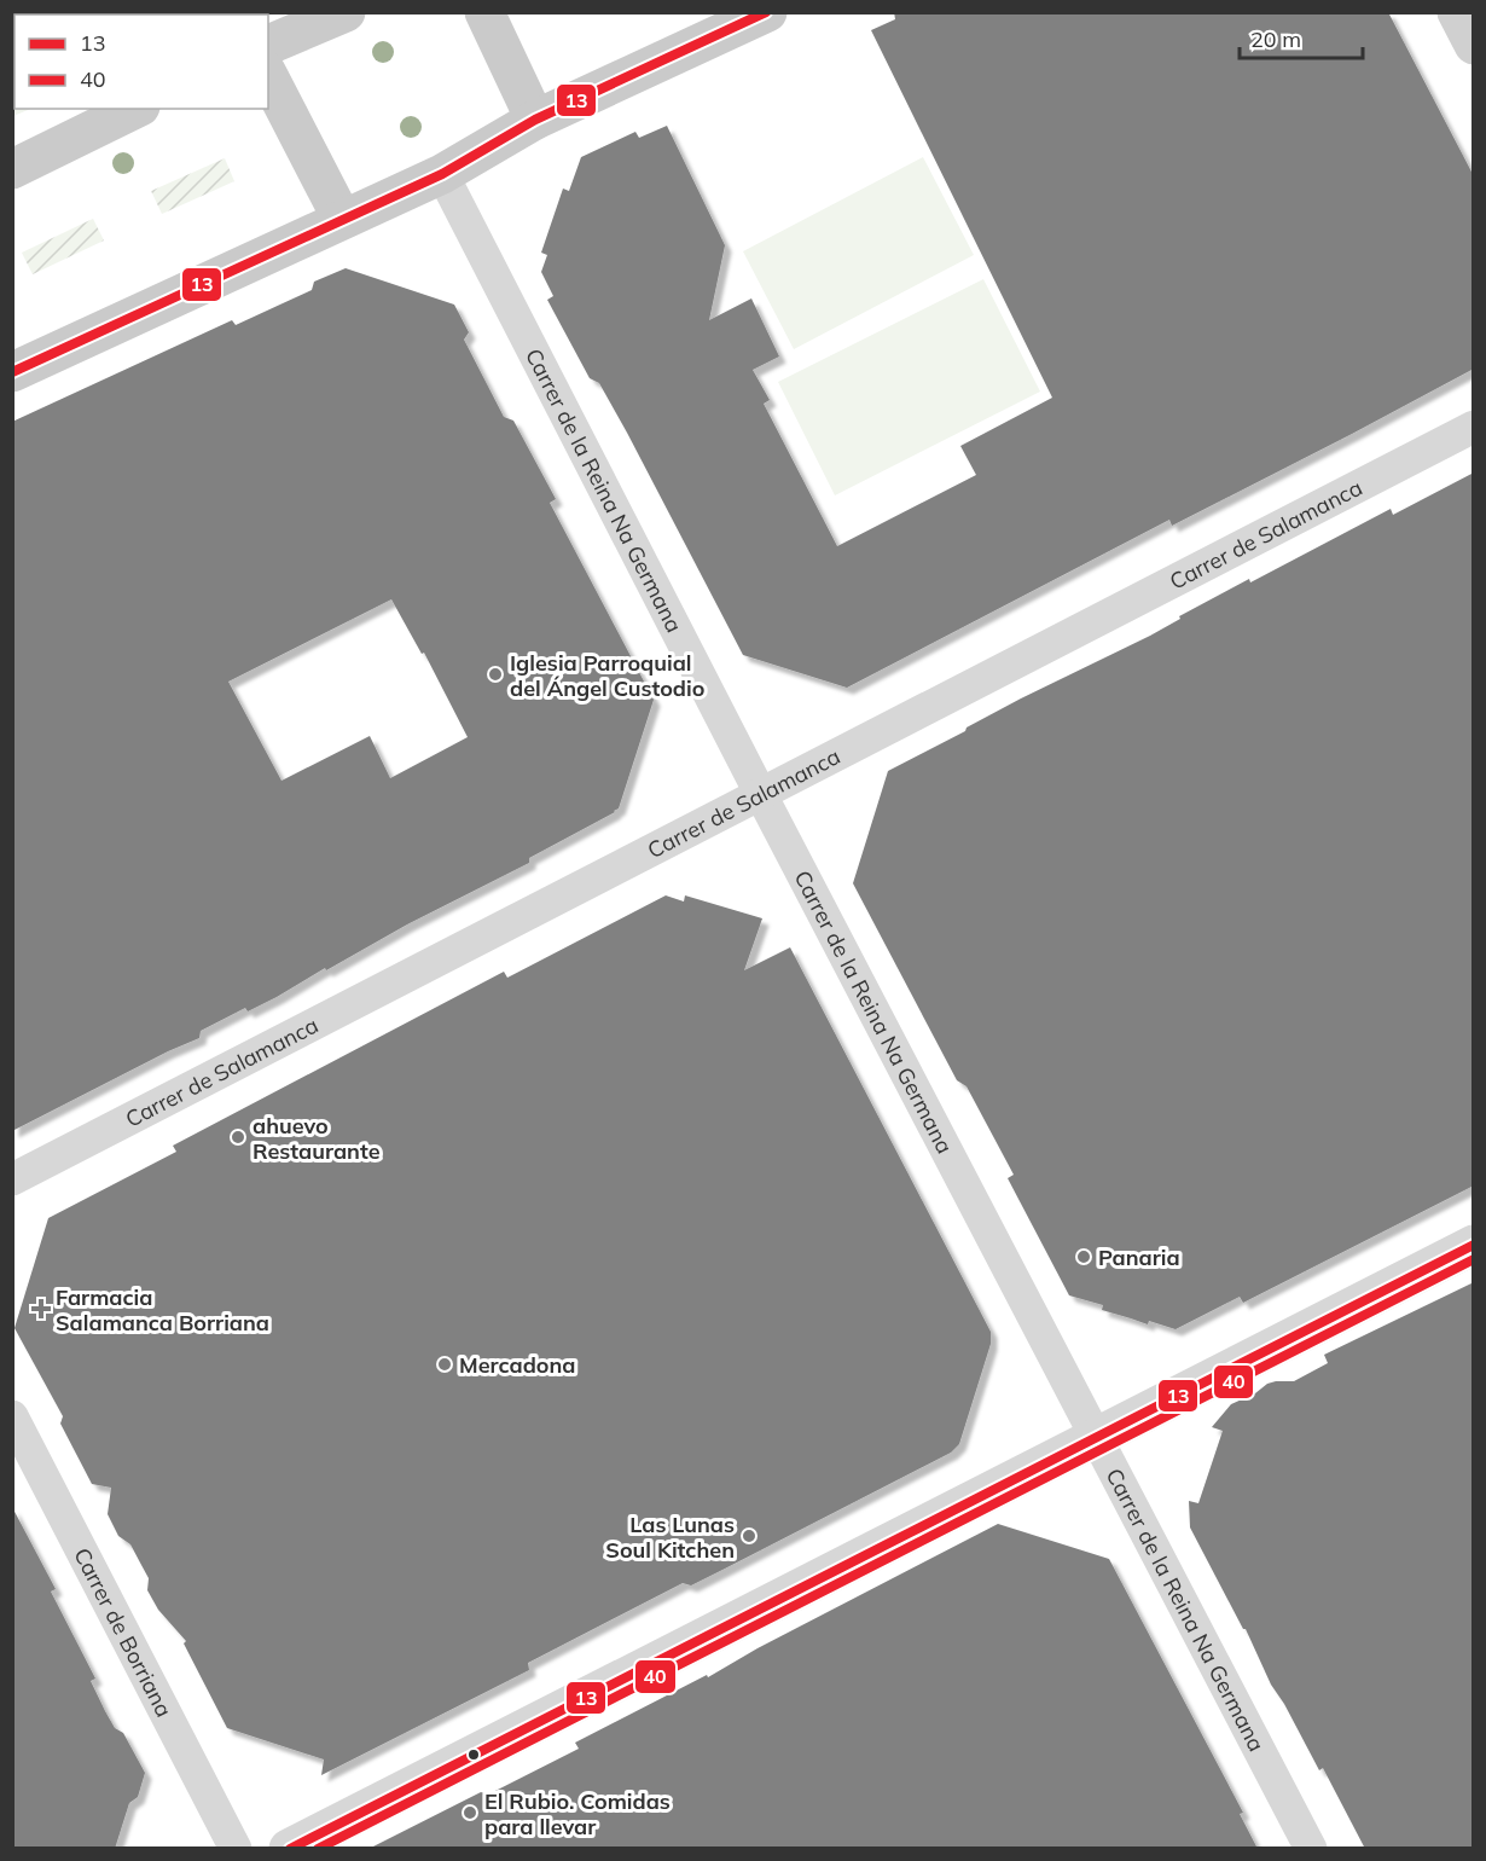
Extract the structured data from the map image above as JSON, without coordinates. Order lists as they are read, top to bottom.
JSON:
{
  "streets": {
    "street": ["Carrer de la Reina Na Germana", "Carrer de Salamanca", "Carrer de Borriana"]
  },
  "crossings": [
    ["Carrer de la Reina Na Germana", "Carrer de Salamanca"]
  ],
  "places": {
    "other": [
      "Iglesia Parroquial del Ángel Custodio",
      "ahuevo Restaurante",
      "Panaria",
      "Mercadona",
      "Las Lunas Soul Kitchen",
      "El Rubio. Comidas para llevar"
    ],
    "health": ["Farmacia Salamanca Borriana"]
  },
  "lines": ["transit line 13", "transit line 40"],
  "legend": ["13", "40"],
  "scale_bar": "20 m"
}
